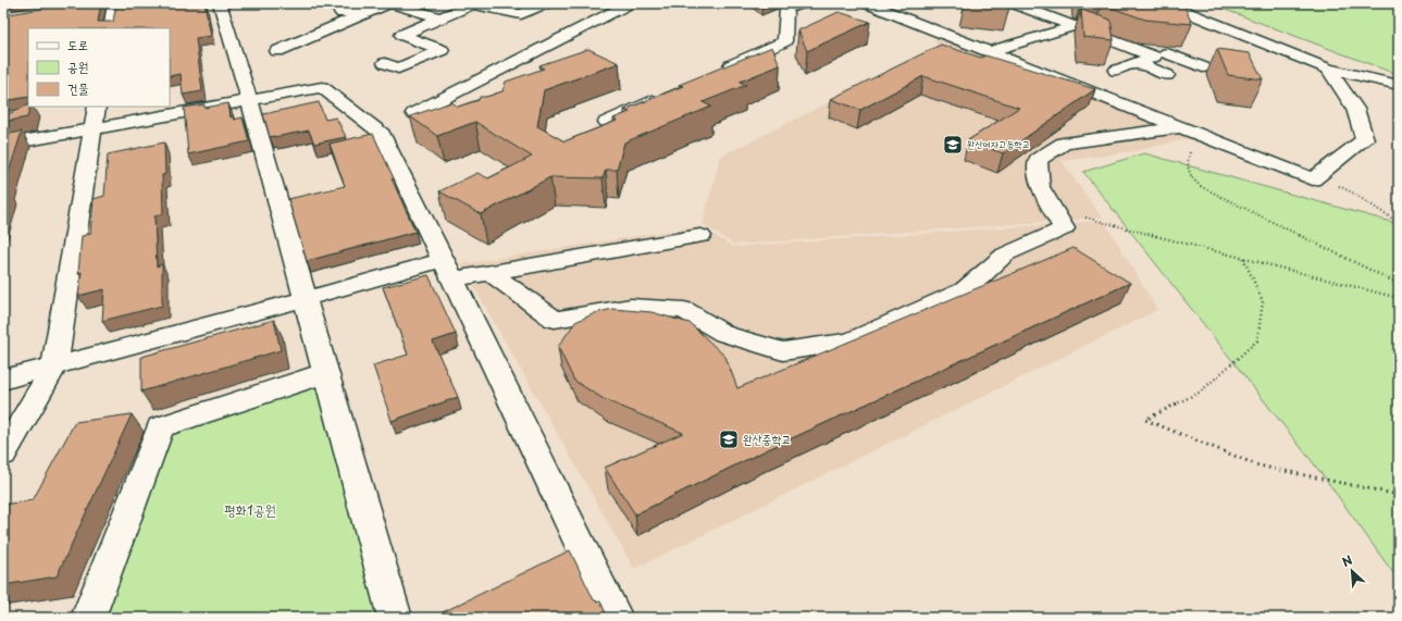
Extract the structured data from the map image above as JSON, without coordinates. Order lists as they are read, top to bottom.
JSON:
{
  "parks": ["평화1공원"],
  "places": {
    "school or university": ["완산여자고등학교", "완산중학교"]
  },
  "legend": ["도로", "공원", "건물"],
  "north": "top left"
}
